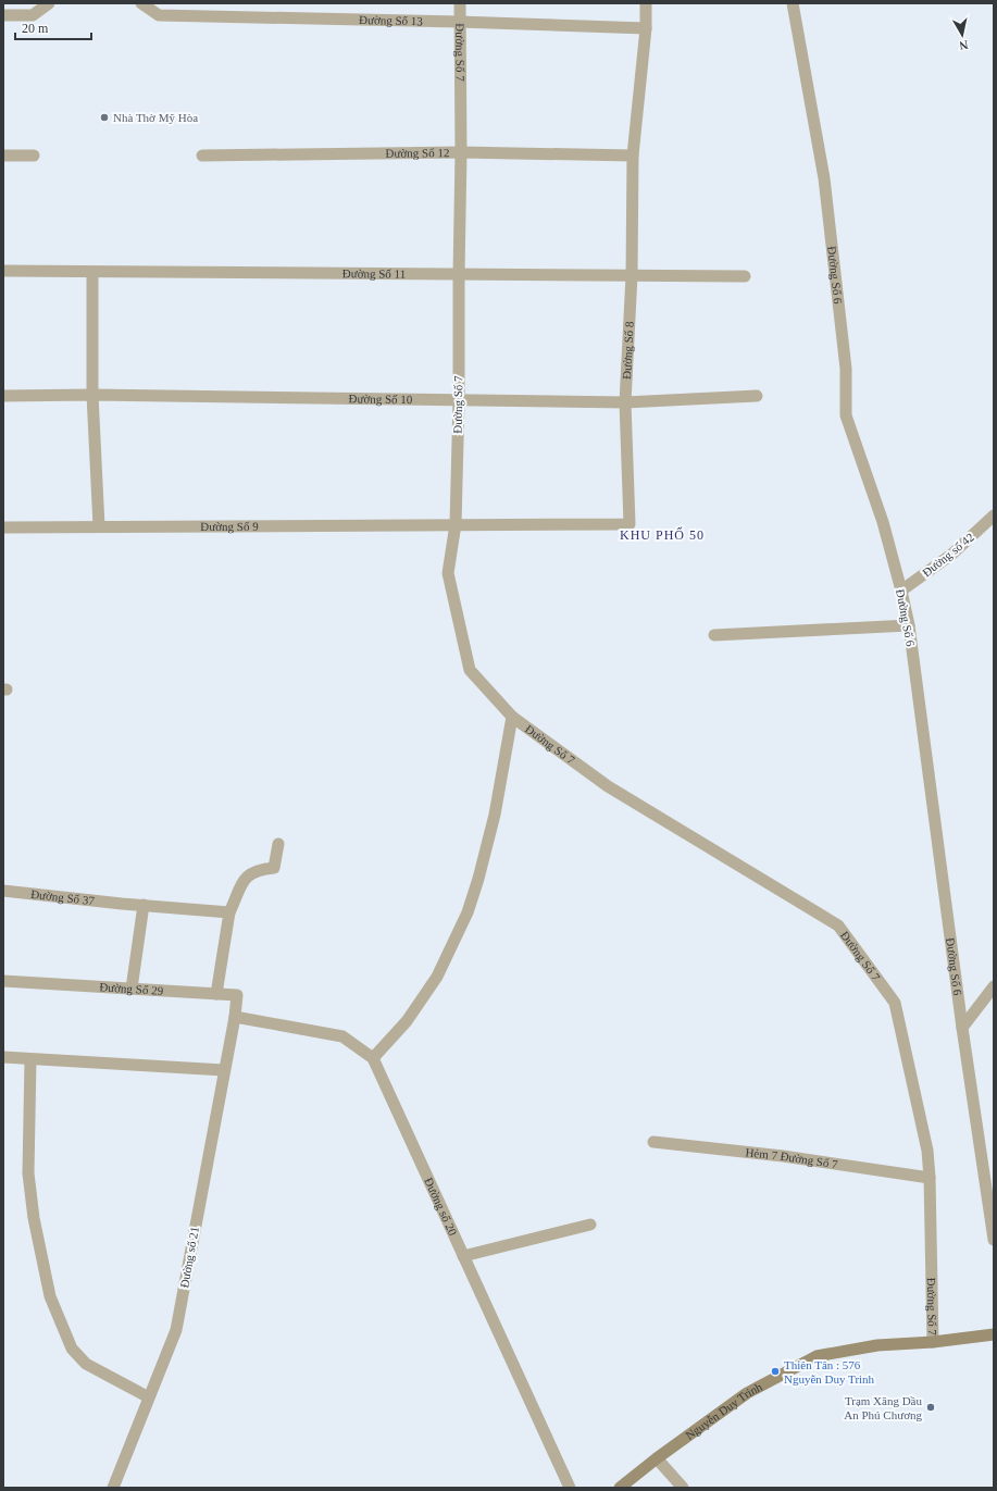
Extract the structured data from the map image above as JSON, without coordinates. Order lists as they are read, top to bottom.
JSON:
{
  "streets": {
    "main road": ["Nguyễn Duy Trinh"],
    "street": [
      "Đường Số 13",
      "Đường Số 7",
      "Đường Số 12",
      "Đường Số 11",
      "Đường Số 6",
      "Đường Số 8",
      "Đường Số 10",
      "Đường Số 9",
      "Đường số 42",
      "Đường Số 37",
      "Đường Số 29",
      "Hẻm 7 Đường Số 7",
      "Đường số 20",
      "Đường số 21"
    ]
  },
  "crossings": [
    ["Đường Số 13", "Đường Số 7"],
    ["Đường Số 13", "Đường Số 8"],
    ["Đường Số 7", "Đường Số 12"],
    ["Đường Số 7", "Đường Số 11"],
    ["Đường Số 7", "Đường Số 8"],
    ["Đường Số 7", "Đường Số 10"],
    ["Đường Số 7", "Đường Số 9"],
    ["Đường Số 7", "Hẻm 7 Đường Số 7"],
    ["Đường Số 7", "Nguyễn Duy Trinh"],
    ["Đường Số 12", "Đường Số 8"],
    ["Đường Số 11", "Đường Số 8"],
    ["Đường Số 6", "Đường số 42"],
    ["Đường Số 8", "Đường Số 10"],
    ["Đường Số 8", "Đường Số 9"],
    ["Đường Số 29", "Đường số 21"]
  ],
  "districts": ["KHU PHỐ 50"],
  "places": ["Nhà Thờ Mỹ Hòa", "Thiên Tân : 576 Nguyễn Duy Trinh", "Trạm Xăng Dầu An Phú Chương"],
  "scale_bar": "20 m",
  "north": "bottom"
}
